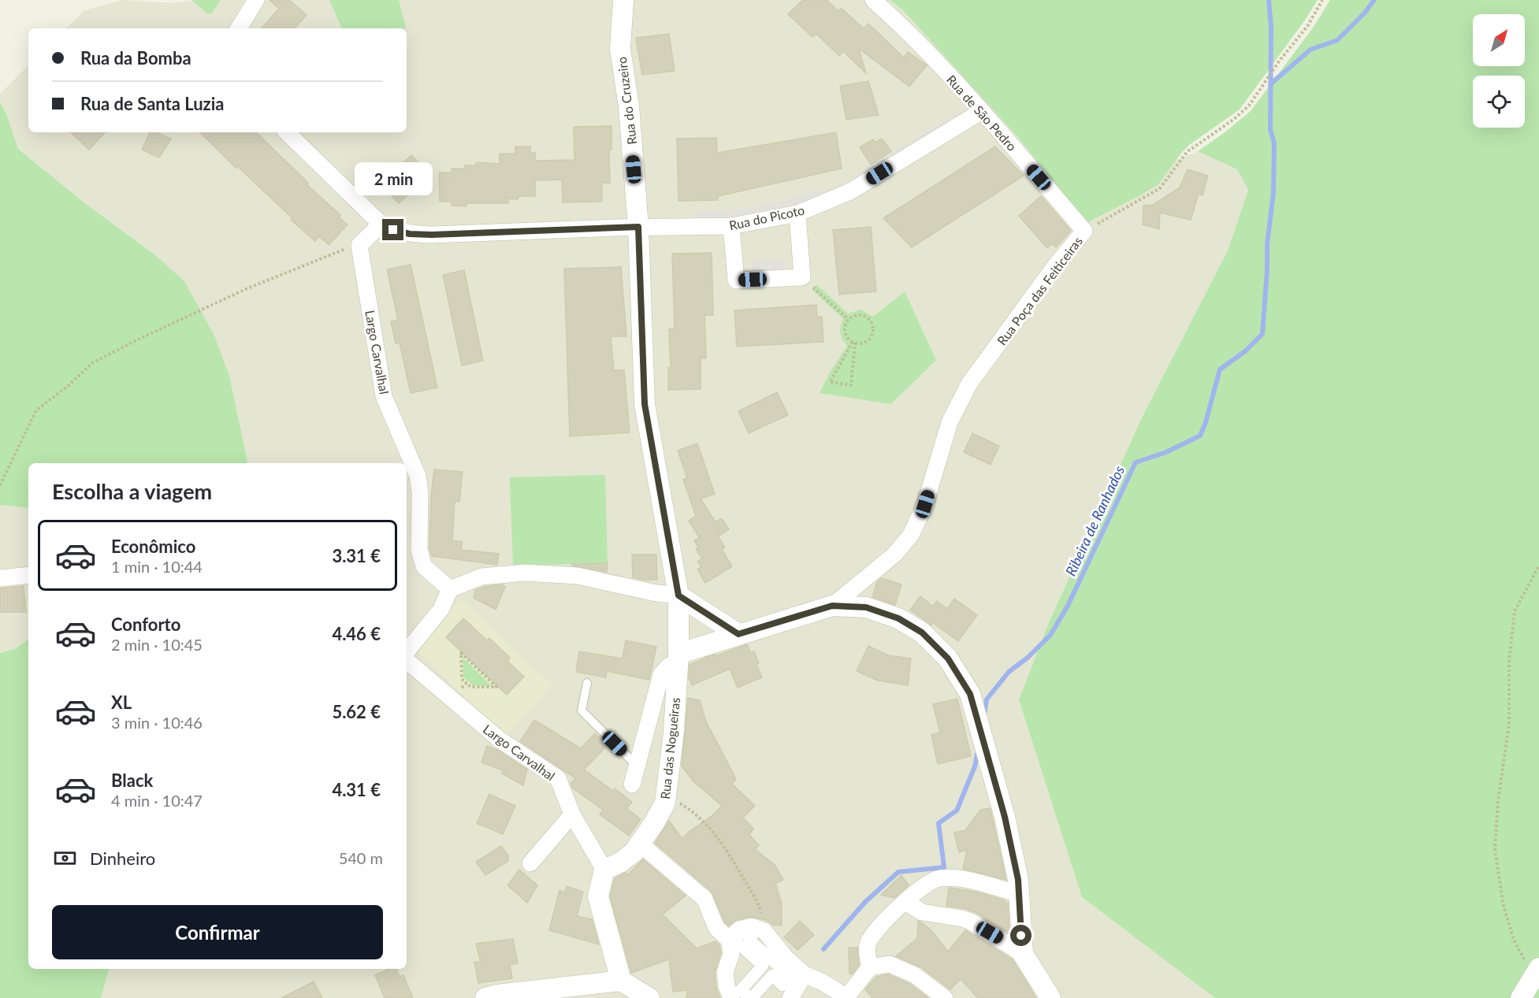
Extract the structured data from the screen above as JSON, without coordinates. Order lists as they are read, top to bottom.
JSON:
{
  "streets": {
    "street": [
      "Rua do Cruzeiro",
      "Rua de São Pedro",
      "Rua do Picoto",
      "Rua Poça das Feiticeiras",
      "Largo Carvalhal",
      "Rua das Nogueiras"
    ]
  },
  "crossings": [
    ["Rua do Cruzeiro", "Rua do Picoto"],
    ["Rua do Cruzeiro", "Rua das Nogueiras"],
    ["Rua de São Pedro", "Rua do Picoto"],
    ["Rua de São Pedro", "Rua Poça das Feiticeiras"],
    ["Largo Carvalhal", "Rua das Nogueiras"]
  ],
  "water": ["Ribeira de Ranhados"],
  "north": "top right",
  "page": {
    "banner": ["Rua da Bomba", "Rua de Santa Luzia"],
    "bubble": "2 min",
    "heading": "Escolha a viagem",
    "list": [
      {
        "name": "Econômico",
        "note": "1 min · 10:44",
        "value": "3.31 €"
      },
      {
        "name": "Conforto",
        "note": "2 min · 10:45",
        "value": "4.46 €"
      },
      {
        "name": "XL",
        "note": "3 min · 10:46",
        "value": "5.62 €"
      },
      {
        "name": "Black",
        "note": "4 min · 10:47",
        "value": "4.31 €"
      }
    ],
    "pay": ["Dinheiro", "540 m"],
    "buttons": "Confirmar"
  }
}
